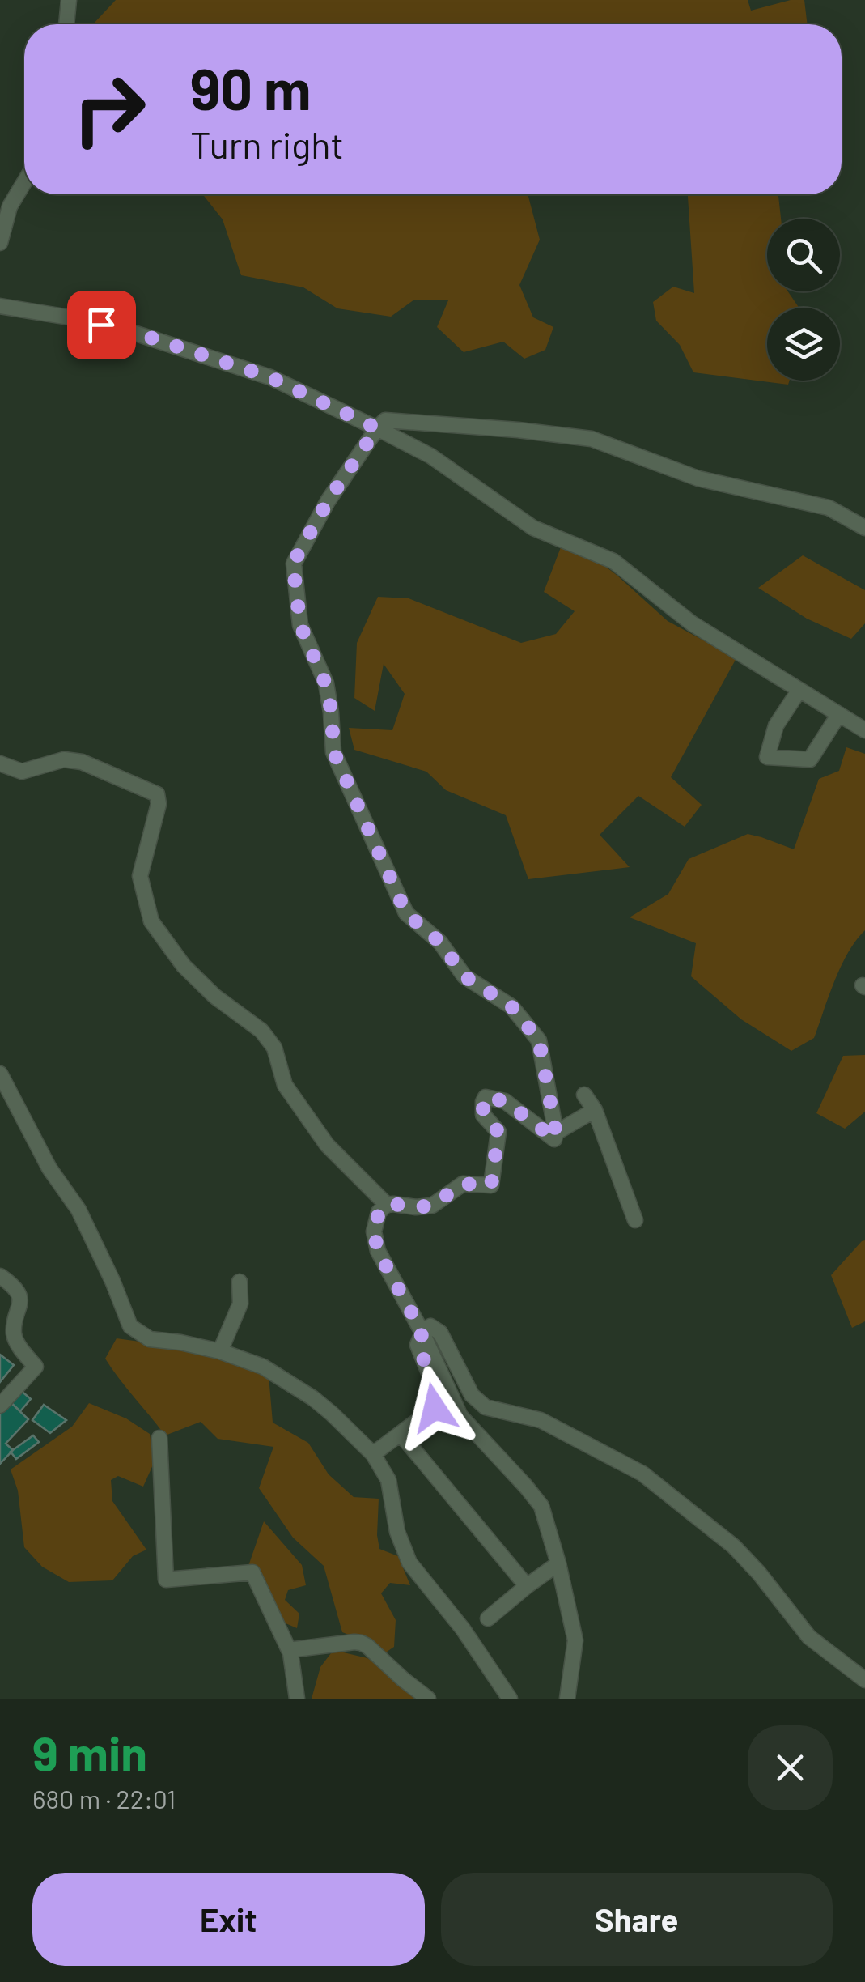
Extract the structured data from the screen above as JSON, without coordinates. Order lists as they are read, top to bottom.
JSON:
{
  "page": {
    "turn": ["90 m", "Turn right"],
    "heading": ["9 min", "680 m · 22:01"],
    "buttons": ["Exit", "Share"]
  }
}
